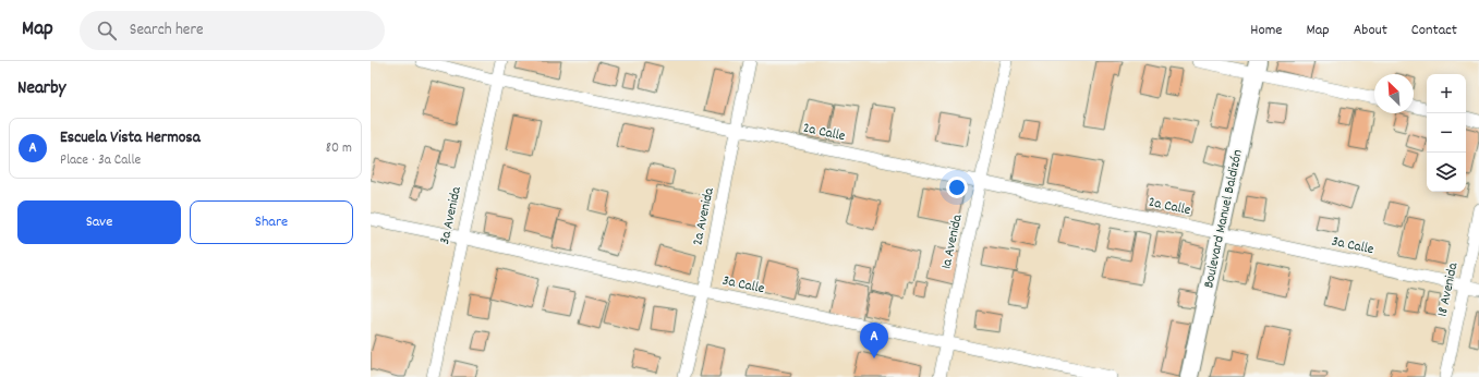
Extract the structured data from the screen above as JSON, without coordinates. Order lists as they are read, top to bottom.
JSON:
{
  "streets": {
    "main road": ["Boulevard Manuel Baldizón"],
    "street": [
      "2a Calle",
      "3a Avenida",
      "2a Avenida",
      "1a Avenida",
      "3a Calle",
      "18 Avenida"
    ]
  },
  "crossings": [
    ["2a Calle", "3a Avenida"],
    ["2a Calle", "2a Avenida"],
    ["2a Calle", "Boulevard Manuel Baldizón"],
    ["2a Calle", "1a Avenida"],
    ["2a Calle", "3a Calle"],
    ["3a Avenida", "3a Calle"],
    ["2a Avenida", "3a Calle"],
    ["Boulevard Manuel Baldizón", "3a Calle"],
    ["1a Avenida", "3a Calle"],
    ["3a Calle", "18 Avenida"]
  ],
  "north": "top left",
  "page": {
    "header": "Map",
    "search": "Search here",
    "nav": [
      "Home",
      "Map",
      "About",
      "Contact"
    ],
    "heading": "Nearby",
    "map_buttons": ["+", "−"],
    "list": [
      {
        "mark": "A",
        "name": "Escuela Vista Hermosa",
        "note": "Place · 3a Calle",
        "value": "80 m"
      }
    ],
    "buttons": ["Save", "Share"],
    "pins": "A"
  }
}
